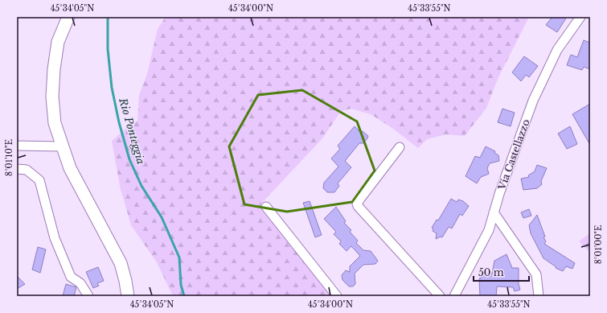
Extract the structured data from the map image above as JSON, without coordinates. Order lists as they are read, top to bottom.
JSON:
{
  "streets": {
    "street": ["Via Castellazzo"]
  },
  "water": ["Rio Ponteggia"],
  "scale_bar": "50 m",
  "coordinates": [
    "45°34'05\"N",
    "45°34'00\"N",
    "45°33'55\"N",
    "8°01'10\"E",
    "8°01'00\"E"
  ]
}
